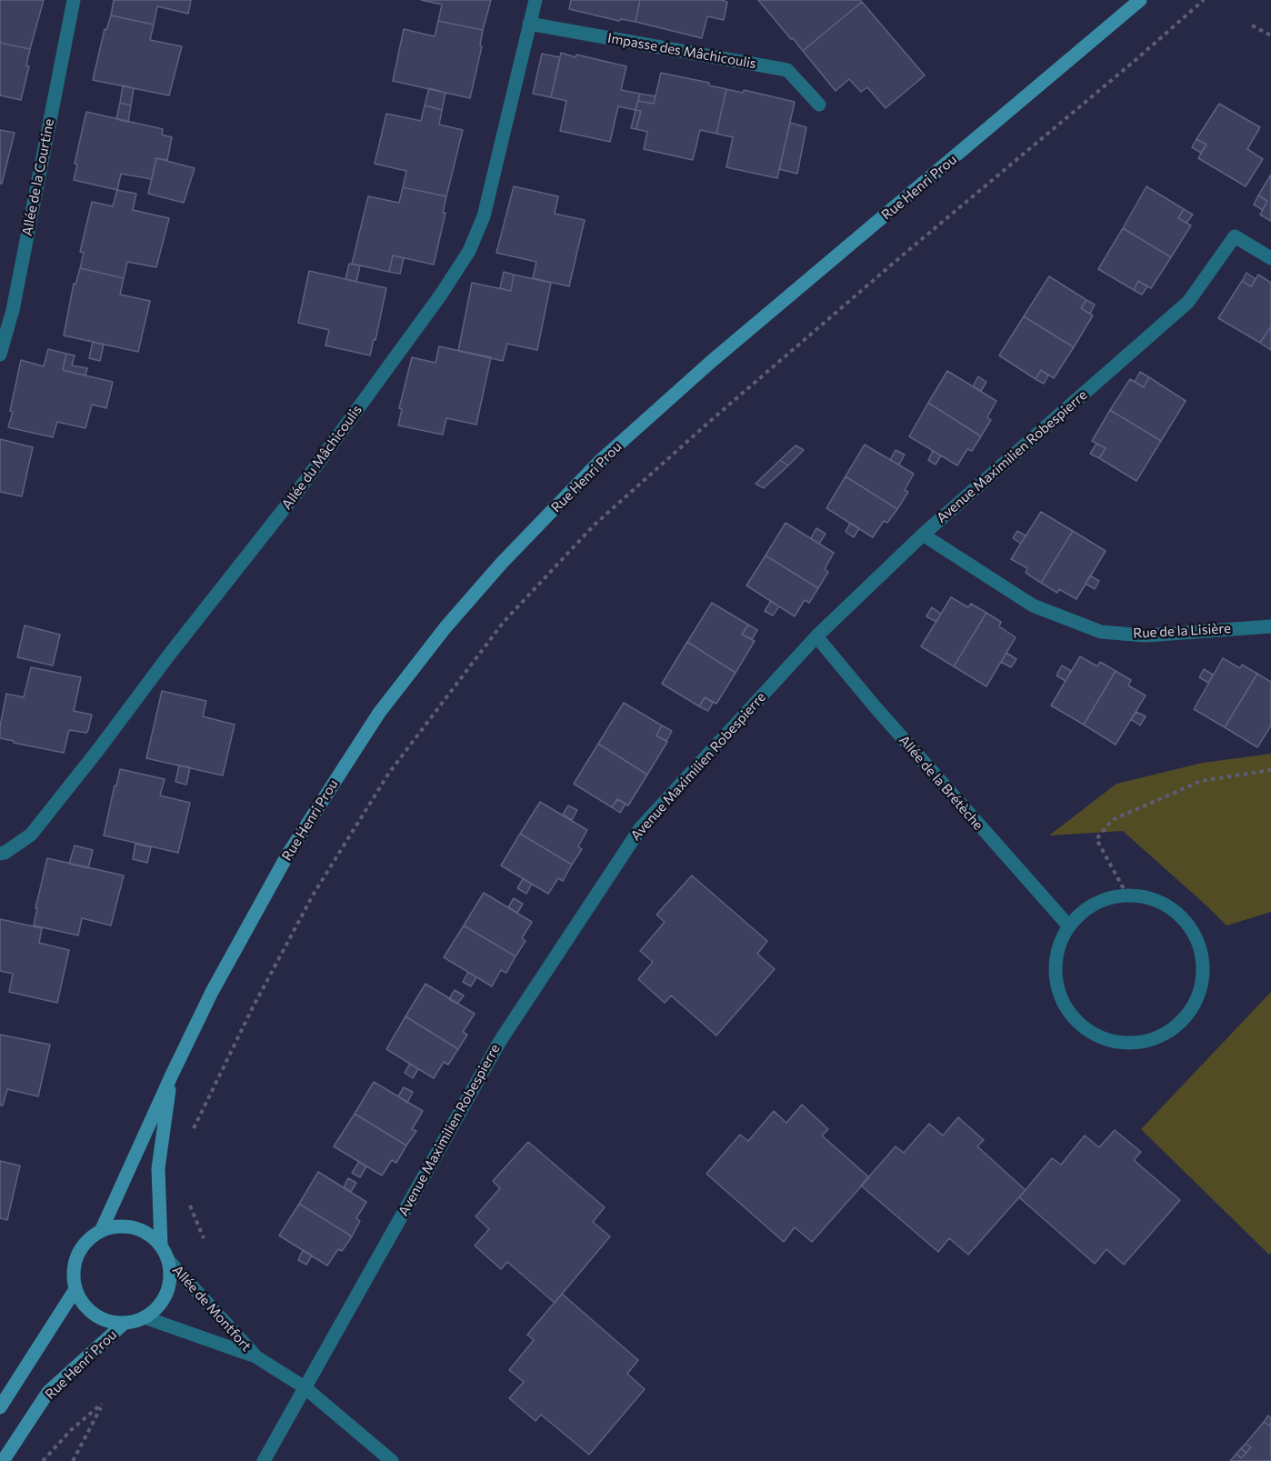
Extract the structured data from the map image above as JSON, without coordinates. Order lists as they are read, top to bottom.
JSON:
{
  "streets": {
    "street": [
      "Impasse des Mâchicoulis",
      "Allée de la Courtine",
      "Rue Henri Prou",
      "Avenue Maximilien Robespierre",
      "Allée du Mâchicoulis",
      "Rue de la Lisière",
      "Allée de la Brétèche",
      "Allée de Montfort"
    ]
  },
  "crossings": [
    ["Impasse des Mâchicoulis", "Allée du Mâchicoulis"],
    ["Rue Henri Prou", "Allée de Montfort"],
    ["Avenue Maximilien Robespierre", "Rue de la Lisière"],
    ["Avenue Maximilien Robespierre", "Allée de la Brétèche"],
    ["Avenue Maximilien Robespierre", "Allée de Montfort"]
  ]
}
